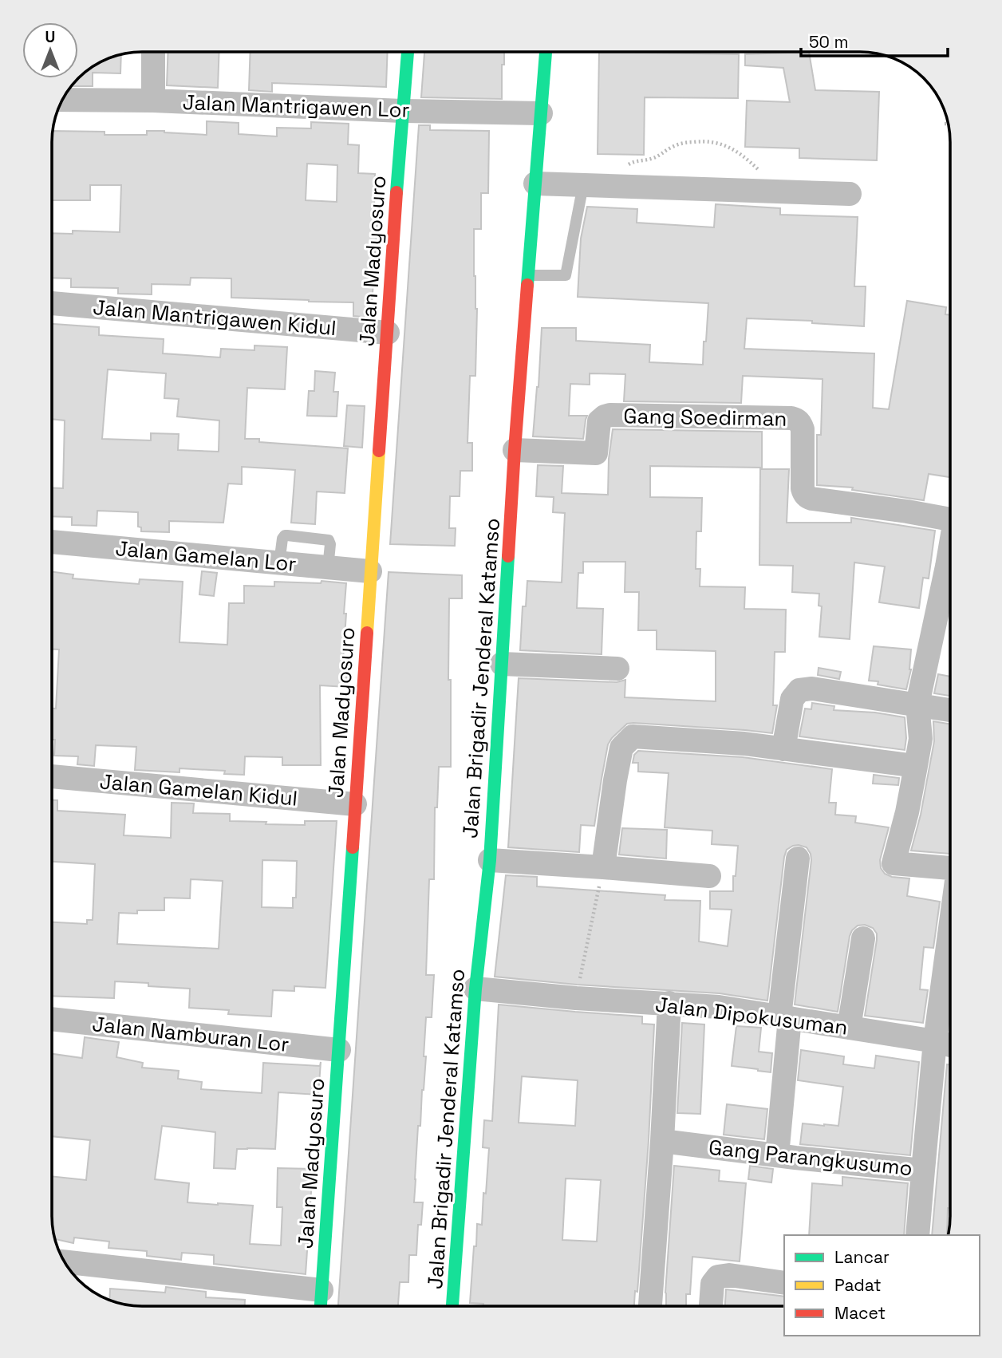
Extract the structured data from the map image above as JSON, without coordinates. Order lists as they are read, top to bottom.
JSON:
{
  "streets": {
    "street": [
      "Jalan Mantrigawen Lor",
      "Jalan Madyosuro",
      "Jalan Mantrigawen Kidul",
      "Gang Soedirman",
      "Jalan Gamelan Lor",
      "Jalan Brigadir Jenderal Katamso",
      "Jalan Gamelan Kidul",
      "Jalan Dipokusuman",
      "Jalan Namburan Lor",
      "Gang Parangkusumo"
    ]
  },
  "crossings": [
    ["Jalan Mantrigawen Lor", "Jalan Madyosuro"],
    ["Jalan Mantrigawen Lor", "Jalan Brigadir Jenderal Katamso"],
    ["Jalan Madyosuro", "Jalan Mantrigawen Kidul"],
    ["Jalan Madyosuro", "Jalan Gamelan Lor"],
    ["Jalan Madyosuro", "Jalan Gamelan Kidul"],
    ["Jalan Madyosuro", "Jalan Namburan Lor"],
    ["Gang Soedirman", "Jalan Brigadir Jenderal Katamso"],
    ["Jalan Brigadir Jenderal Katamso", "Jalan Dipokusuman"],
    ["Jalan Dipokusuman", "Gang Parangkusumo"]
  ],
  "legend": ["Lancar", "Padat", "Macet"],
  "scale_bar": "50 m",
  "north": "top"
}
